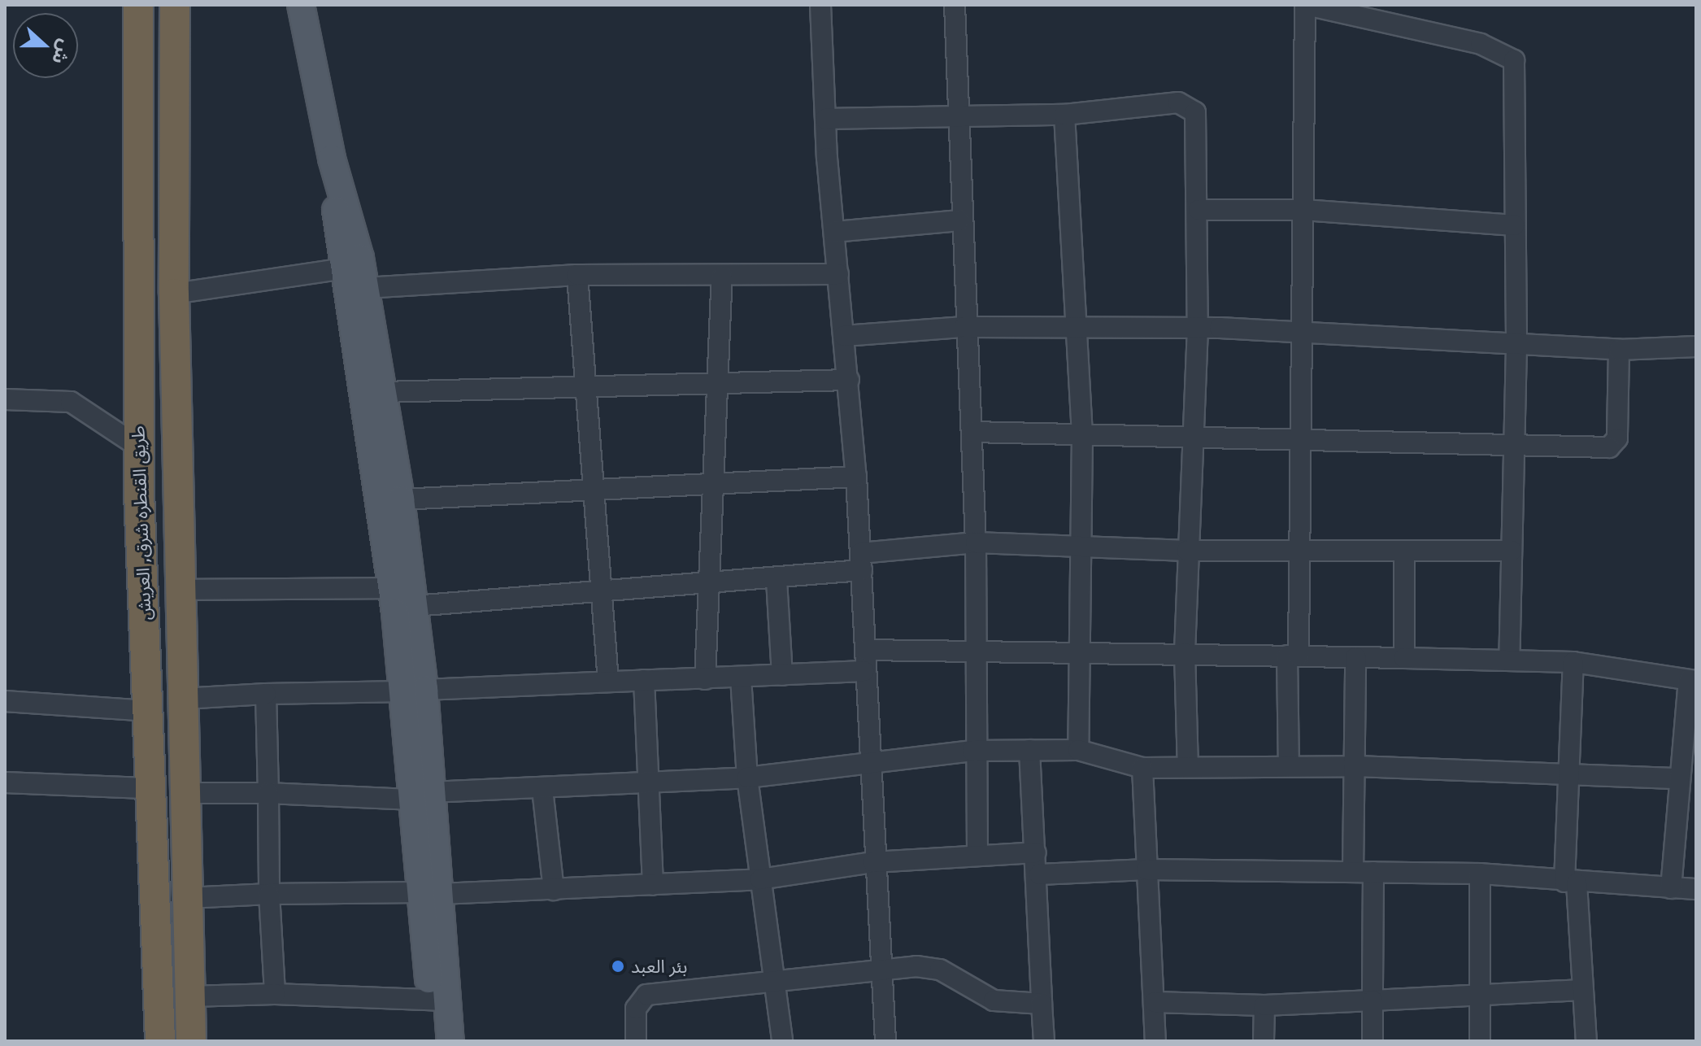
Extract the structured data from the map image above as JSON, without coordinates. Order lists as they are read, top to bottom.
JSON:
{
  "streets": {
    "highway": ["طريق القنطره شرق, العريش"]
  },
  "places": ["بئر العبد"],
  "north": "right"
}
